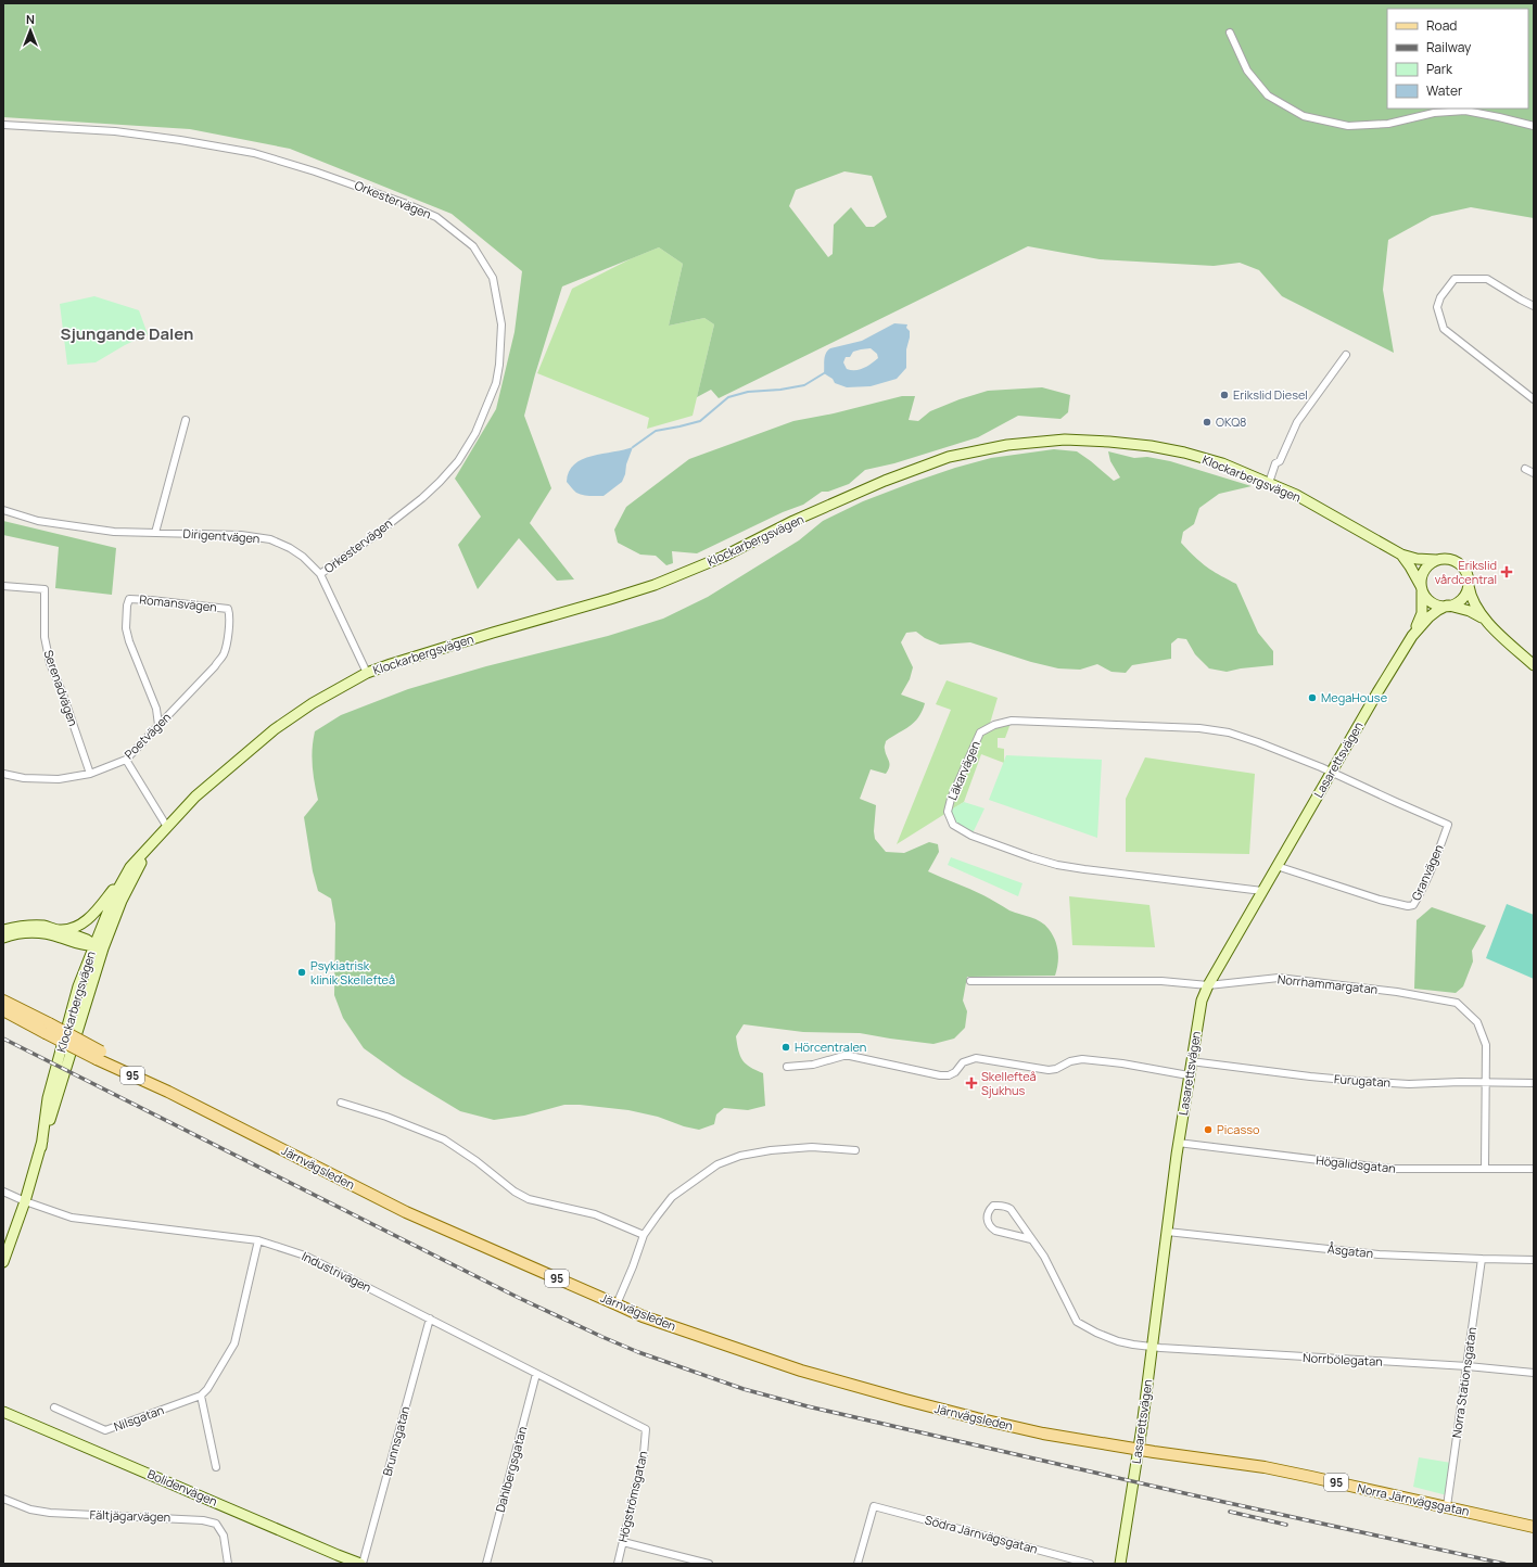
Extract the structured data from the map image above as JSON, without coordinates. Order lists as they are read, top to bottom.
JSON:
{
  "streets": {
    "main road": [
      "Klockarbergsvägen",
      "Lasarettsvägen",
      "95",
      "Järnvägsleden",
      "Bolidenvägen",
      "Norra Järnvägsgatan"
    ],
    "street": [
      "Orkestervägen",
      "Dirigentvägen",
      "Romansvägen",
      "Serenadvägen",
      "Poetvägen",
      "Läkarvägen",
      "Granvägen",
      "Norrhammargatan",
      "Furugatan",
      "Högalidsgatan",
      "Åsgatan",
      "Industrivägen",
      "Norrbölegatan",
      "Norra Stationsgatan",
      "Nilsgatan",
      "Brunnsgatan",
      "Dahlbergsgatan",
      "Högströmsgatan",
      "Fältjägarvägen",
      "Södra Järnvägsgatan"
    ]
  },
  "crossings": [
    ["Orkestervägen", "Dirigentvägen"],
    ["Klockarbergsvägen", "Dirigentvägen"],
    ["Klockarbergsvägen", "Lasarettsvägen"],
    ["Klockarbergsvägen", "Industrivägen"],
    ["Romansvägen", "Poetvägen"],
    ["Serenadvägen", "Poetvägen"],
    ["Lasarettsvägen", "Läkarvägen"],
    ["Lasarettsvägen", "Granvägen"],
    ["Lasarettsvägen", "Norrhammargatan"],
    ["Lasarettsvägen", "Furugatan"],
    ["Lasarettsvägen", "Högalidsgatan"],
    ["Lasarettsvägen", "Järnvägsleden"],
    ["Lasarettsvägen", "Åsgatan"],
    ["Lasarettsvägen", "Norrbölegatan"],
    ["Lasarettsvägen", "Norra Järnvägsgatan"],
    ["Läkarvägen", "Granvägen"],
    ["Norrhammargatan", "Furugatan"],
    ["Norrhammargatan", "Högalidsgatan"],
    ["Järnvägsleden", "Norra Järnvägsgatan"],
    ["Åsgatan", "Norra Stationsgatan"],
    ["Industrivägen", "Brunnsgatan"],
    ["Industrivägen", "Dahlbergsgatan"],
    ["Industrivägen", "Högströmsgatan"],
    ["Norrbölegatan", "Norra Stationsgatan"],
    ["Norra Stationsgatan", "Norra Järnvägsgatan"],
    ["Brunnsgatan", "Bolidenvägen"]
  ],
  "districts": ["Sjungande Dalen"],
  "places": {
    "other": [
      "Erikslid Diesel",
      "OKQ8",
      "MegaHouse",
      "Psykiatrisk klinik Skellefteå",
      "Hörcentralen",
      "Picasso"
    ],
    "health": ["Erikslid vårdcentral", "Skellefteå Sjukhus"]
  },
  "legend": [
    "Road",
    "Railway",
    "Park",
    "Water"
  ],
  "north": "top"
}
